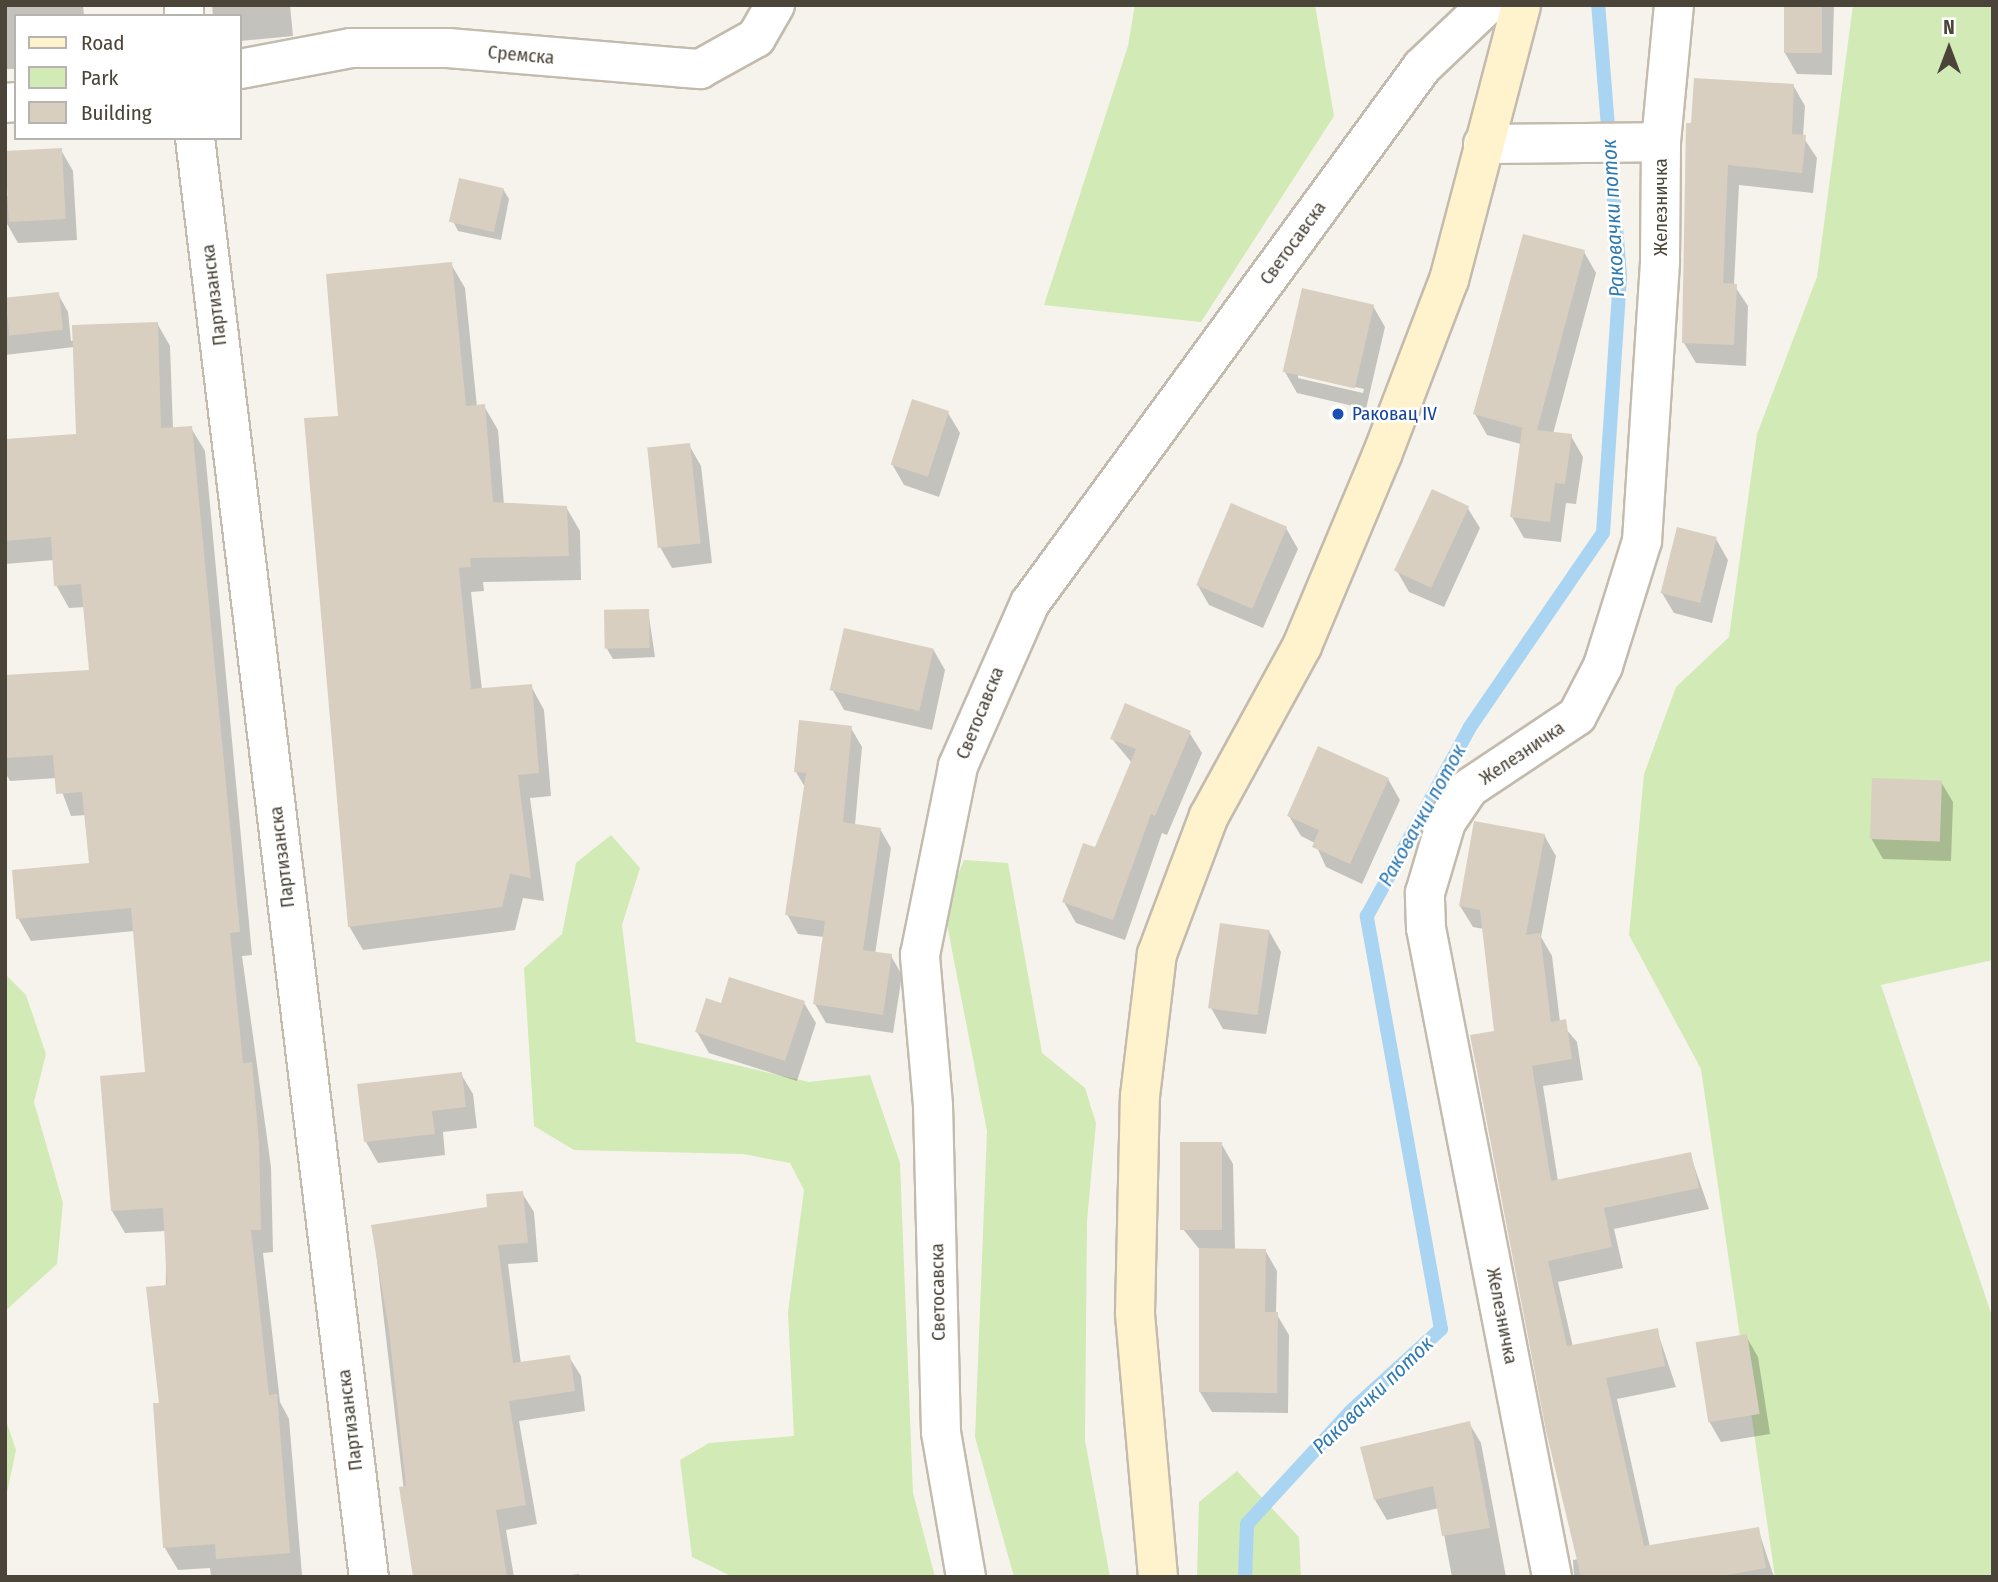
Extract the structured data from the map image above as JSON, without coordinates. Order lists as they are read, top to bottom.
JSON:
{
  "streets": {
    "street": [
      "Сремска",
      "Железничка",
      "Светосавска",
      "Партизанска"
    ]
  },
  "water": ["Раковачки поток"],
  "places": ["Раковац IV"],
  "legend": ["Road", "Park", "Building"],
  "north": "top"
}
